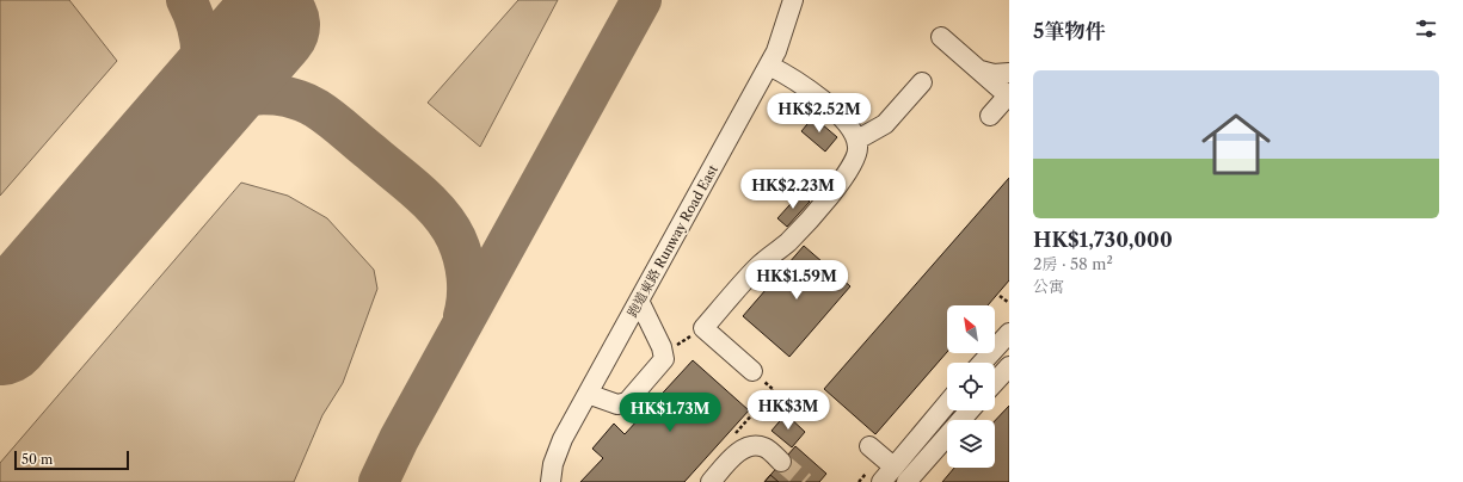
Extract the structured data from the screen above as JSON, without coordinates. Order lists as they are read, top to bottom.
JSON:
{
  "streets": {
    "street": ["跑道東路 Runway Road East"]
  },
  "scale_bar": "50 m",
  "north": "top left",
  "page": {
    "heading": "5筆物件",
    "list": [
      {
        "name": "HK$1,730,000",
        "note": "2房 · 58 m² · 公寓"
      }
    ],
    "price": [
      "HK$2.52M",
      "HK$2.23M",
      "HK$1.59M",
      "HK$3M",
      "HK$1.73M"
    ],
    "scale": "50 m"
  }
}
